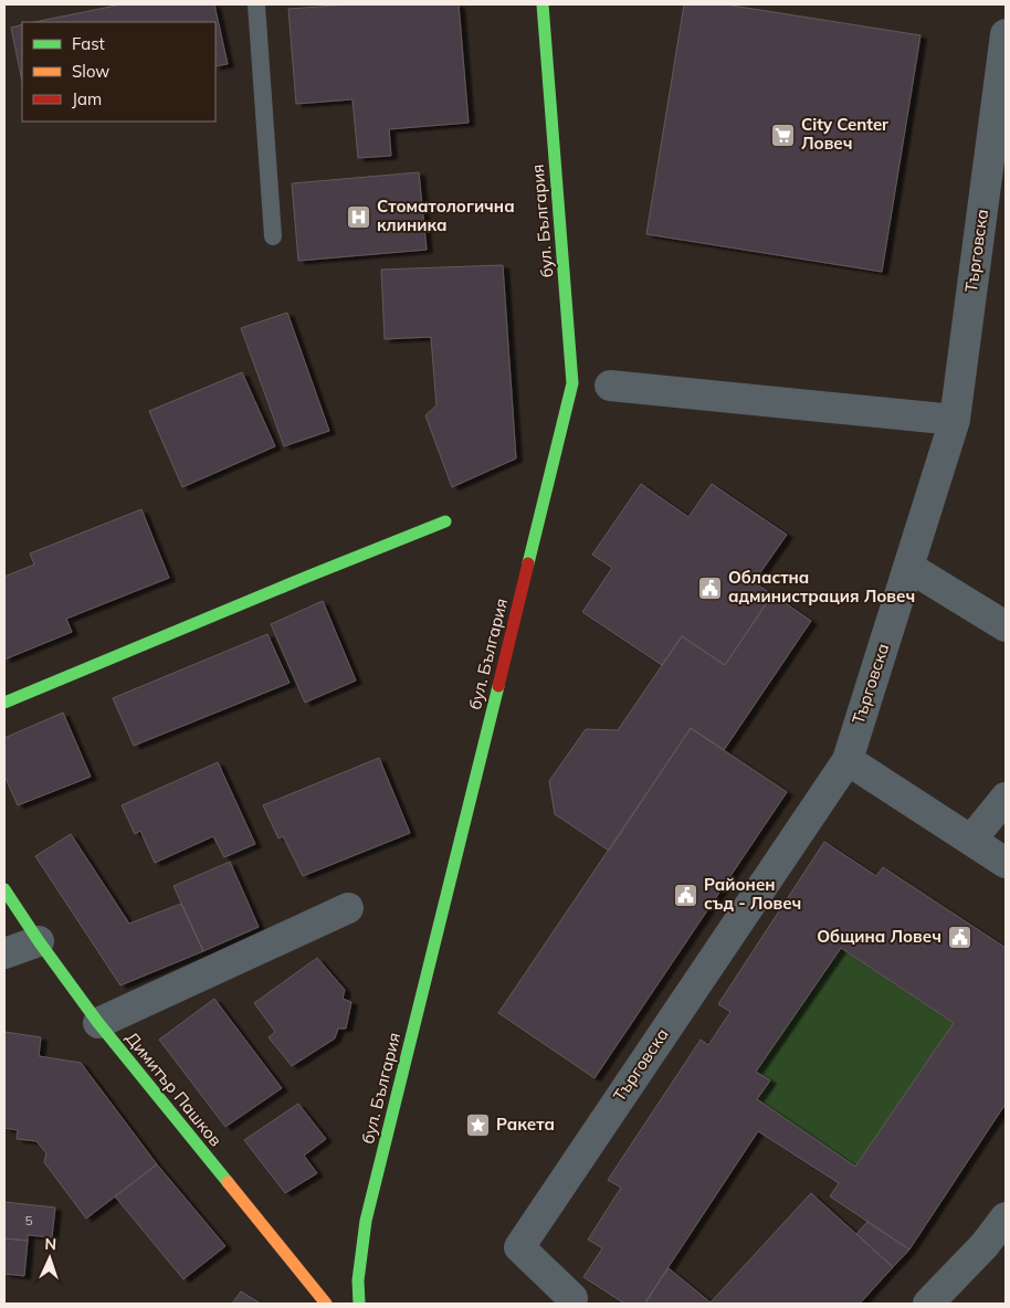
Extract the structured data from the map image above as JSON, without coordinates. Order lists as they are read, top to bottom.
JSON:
{
  "streets": {
    "street": ["бул. България", "Търговска", "Димитър Пашков"]
  },
  "places": {
    "supermarket": ["City Center Ловеч"],
    "hospital": ["Стоматологична клиника"],
    "public building": ["Областна администрация Ловеч", "Районен съд - Ловеч", "Община Ловеч"],
    "place": ["Ракета"]
  },
  "house_numbers": ["5"],
  "legend": ["Fast", "Slow", "Jam"],
  "north": "top"
}
